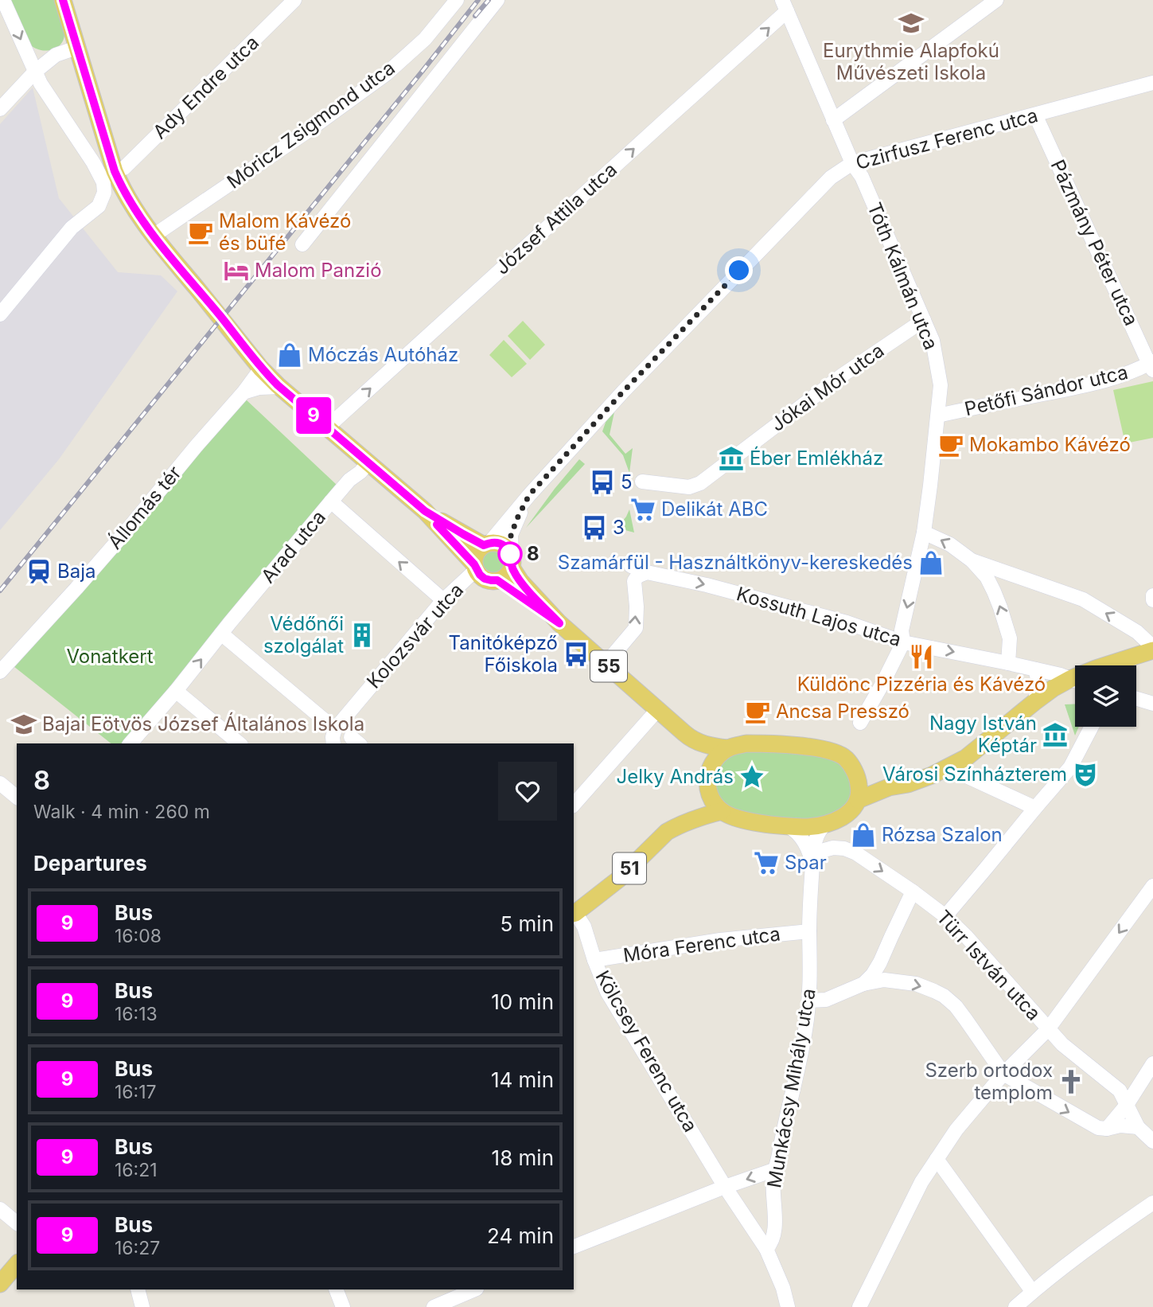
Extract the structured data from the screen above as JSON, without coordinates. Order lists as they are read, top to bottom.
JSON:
{
  "streets": {
    "main road": ["55", "51"],
    "street": [
      "Ady Endre utca",
      "Móricz Zsigmond utca",
      "Czirfusz Ferenc utca",
      "József Attila utca",
      "Pázmány Péter utca",
      "Tóth Kálmán utca",
      "Jókai Mór utca",
      "Petőfi Sándor utca",
      "Állomás tér",
      "Arad utca",
      "Kossuth Lajos utca",
      "Kolozsvár utca",
      "Móra Ferenc utca",
      "Türr István utca",
      "Kölcsey Ferenc utca",
      "Munkácsy Mihály utca"
    ]
  },
  "crossings": [
    ["Ady Endre utca", "55"],
    ["Móricz Zsigmond utca", "55"],
    ["Czirfusz Ferenc utca", "Pázmány Péter utca"],
    ["Czirfusz Ferenc utca", "Tóth Kálmán utca"],
    ["József Attila utca", "Tóth Kálmán utca"],
    ["József Attila utca", "55"],
    ["Pázmány Péter utca", "Petőfi Sándor utca"],
    ["Tóth Kálmán utca", "Jókai Mór utca"],
    ["Tóth Kálmán utca", "Petőfi Sándor utca"],
    ["Tóth Kálmán utca", "Kossuth Lajos utca"],
    ["Állomás tér", "55"],
    ["Arad utca", "55"],
    ["Kolozsvár utca", "55"],
    ["55", "51"],
    ["55", "Munkácsy Mihály utca"],
    ["51", "Kölcsey Ferenc utca"],
    ["51", "Munkácsy Mihály utca"],
    ["Móra Ferenc utca", "Kölcsey Ferenc utca"],
    ["Móra Ferenc utca", "Munkácsy Mihály utca"],
    ["Türr István utca", "Munkácsy Mihály utca"],
    ["Kölcsey Ferenc utca", "Munkácsy Mihály utca"]
  ],
  "one_way": ["József Attila utca"],
  "parks": ["Vonatkert"],
  "places": {
    "school or university": ["Eurythmie Alapfokú Művészeti Iskola", "Bajai Eötvös József Általános Iskola"],
    "cafe": ["Malom Kávézó és büfé", "Mokambo Kávézó", "Ancsa Presszó"],
    "hotel": ["Malom Panzió"],
    "shop": ["Móczás Autóház", "Szamárfül - Használtkönyv-kereskedés", "Rózsa Szalon"],
    "museum": ["Éber Emlékház", "Nagy István Képtár"],
    "bus stop": ["5", "3", "Tanitóképző Főiskola"],
    "supermarket": ["Delikát ABC", "Spar"],
    "other": ["8"],
    "station": ["Baja"],
    "building": ["Védőnői szolgálat"],
    "restaurant": ["Küldönc Pizzéria és Kávézó"],
    "theatre": ["Városi Színházterem"],
    "place": ["Jelky András"],
    "church": ["Szerb ortodox templom"]
  },
  "lines": ["bus line 9"],
  "page": {
    "on_map": "9",
    "heading": [
      ["8", "Walk · 4 min · 260 m"],
      "Departures"
    ],
    "list": [
      {
        "mark": "9",
        "name": "Bus",
        "note": "16:08",
        "value": "5 min"
      },
      {
        "mark": "9",
        "name": "Bus",
        "note": "16:13",
        "value": "10 min"
      },
      {
        "mark": "9",
        "name": "Bus",
        "note": "16:17",
        "value": "14 min"
      },
      {
        "mark": "9",
        "name": "Bus",
        "note": "16:21",
        "value": "18 min"
      },
      {
        "mark": "9",
        "name": "Bus",
        "note": "16:27",
        "value": "24 min"
      }
    ]
  }
}
